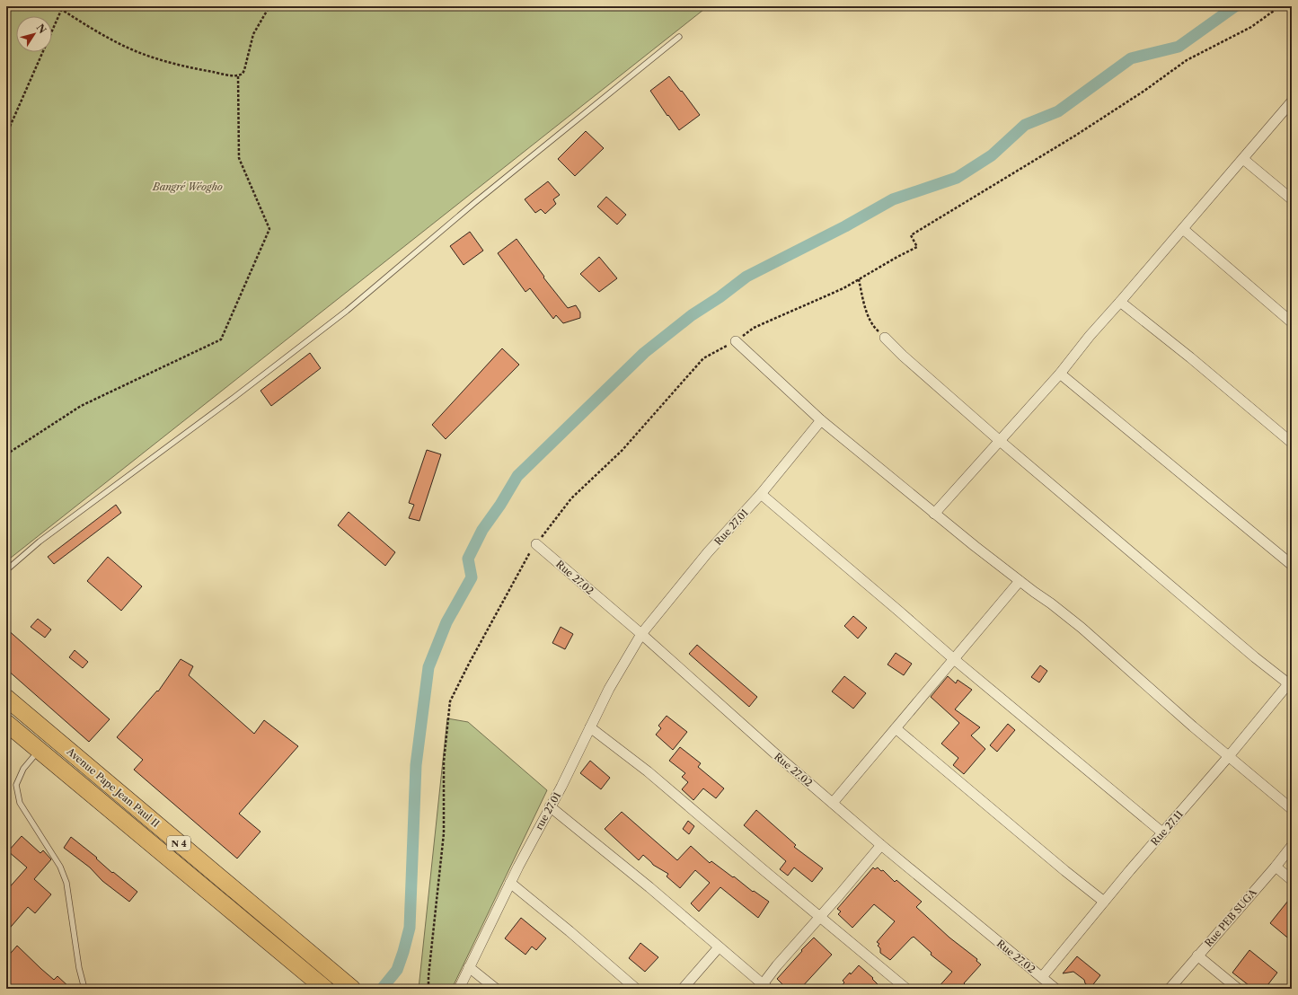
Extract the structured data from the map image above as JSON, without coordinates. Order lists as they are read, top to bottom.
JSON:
{
  "streets": {
    "highway": ["Avenue Pape Jean Paul II", "N 4"],
    "street": [
      "Rue 27.01",
      "Rue 27.02",
      "rue 27.01",
      "Rue 27.11",
      "Rue PEB SUGA"
    ]
  },
  "crossings": [
    ["Rue 27.01", "Rue 27.02"],
    ["Rue 27.01", "rue 27.01"],
    ["Rue 27.02", "rue 27.01"],
    ["Rue 27.02", "Rue 27.11"]
  ],
  "parks": ["Bangré Wéogho"],
  "north": "top right"
}
